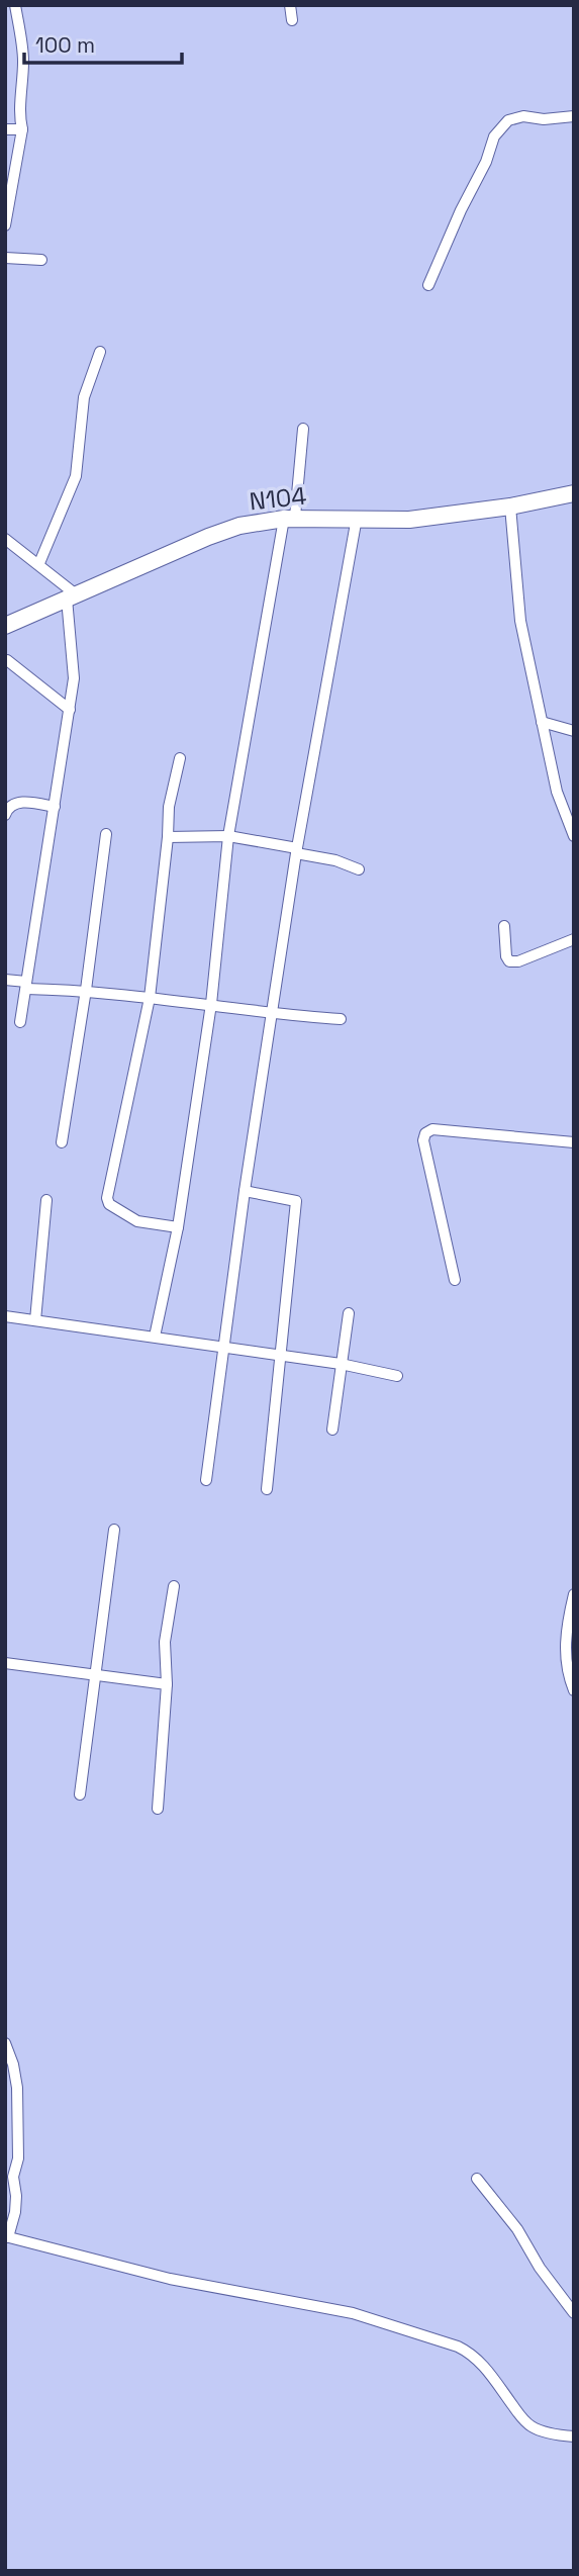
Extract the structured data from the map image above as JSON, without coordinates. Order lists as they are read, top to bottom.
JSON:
{
  "streets": {
    "street": ["N104"]
  },
  "scale_bar": "100 m"
}
